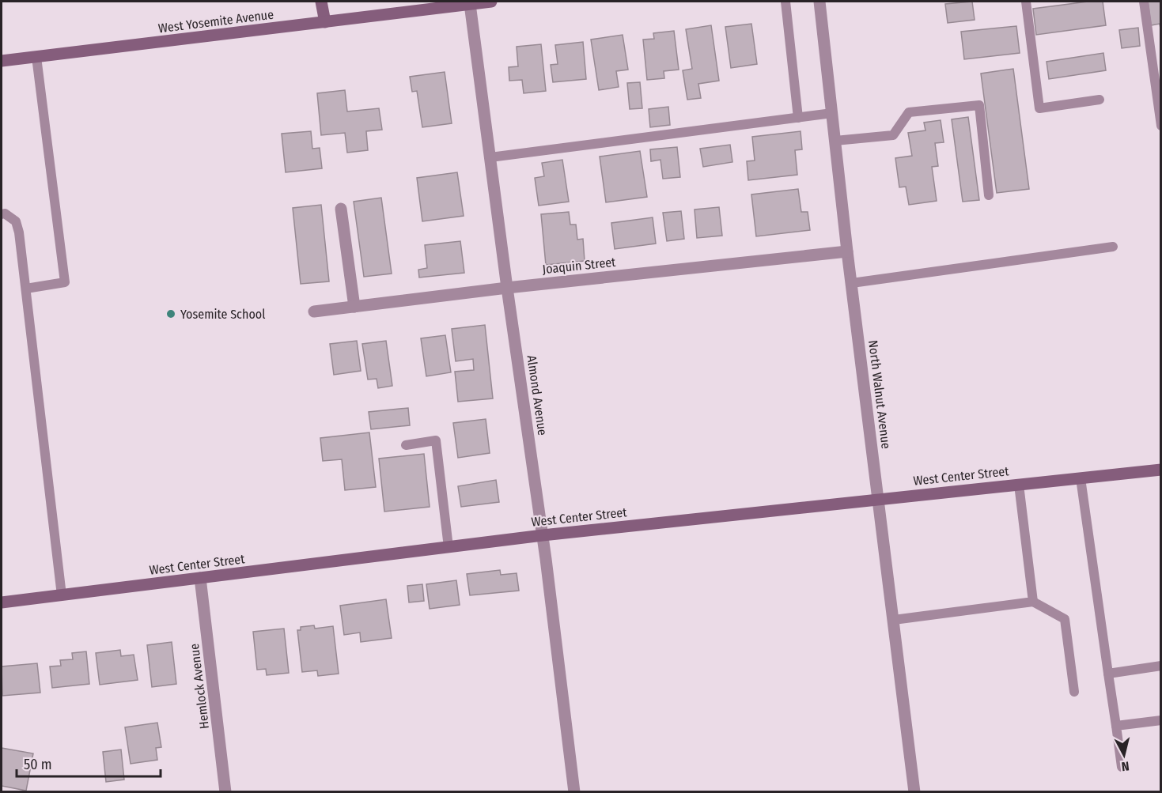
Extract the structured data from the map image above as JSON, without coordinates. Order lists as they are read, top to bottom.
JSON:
{
  "streets": {
    "street": [
      "West Yosemite Avenue",
      "Joaquin Street",
      "North Walnut Avenue",
      "Almond Avenue",
      "West Center Street",
      "Hemlock Avenue"
    ]
  },
  "crossings": [
    ["West Yosemite Avenue", "Almond Avenue"],
    ["Joaquin Street", "North Walnut Avenue"],
    ["Joaquin Street", "Almond Avenue"],
    ["North Walnut Avenue", "West Center Street"],
    ["Almond Avenue", "West Center Street"],
    ["West Center Street", "Hemlock Avenue"]
  ],
  "places": ["Yosemite School"],
  "scale_bar": "50 m",
  "north": "bottom"
}
